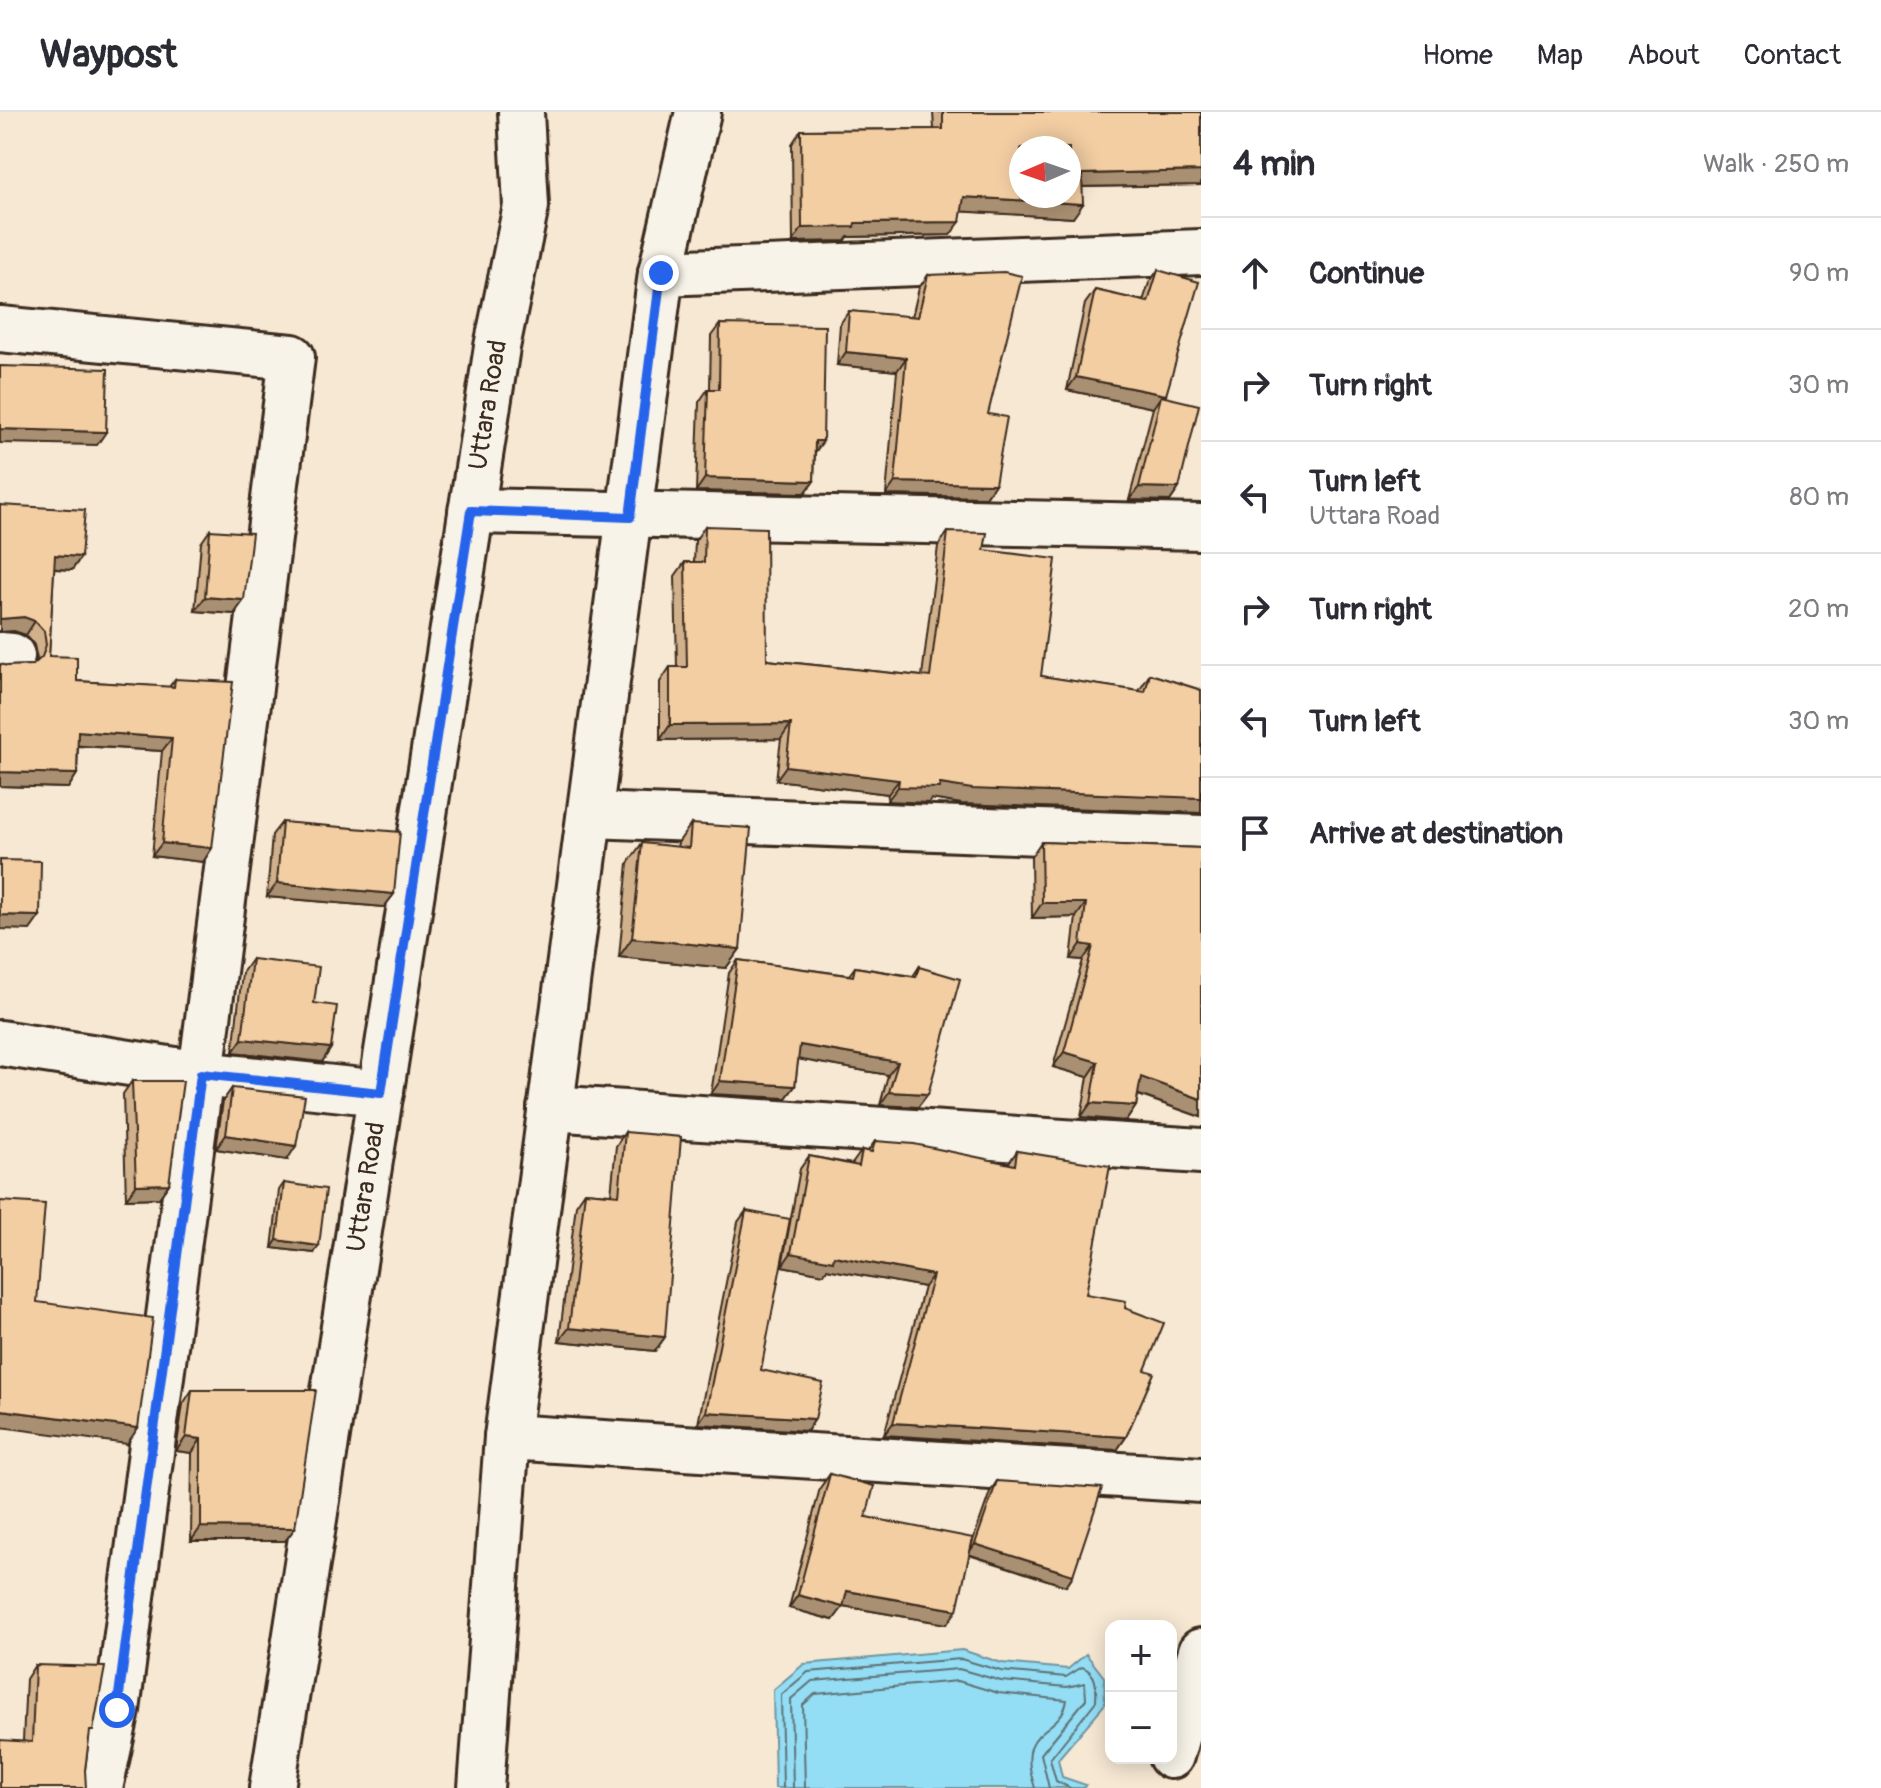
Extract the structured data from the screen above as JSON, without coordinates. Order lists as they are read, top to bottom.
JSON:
{
  "streets": {
    "street": ["Uttara Road"]
  },
  "north": "left",
  "page": {
    "header": "Waypost",
    "nav": [
      "Home",
      "Map",
      "About",
      "Contact"
    ],
    "heading": ["4 min", "Walk · 250 m"],
    "list": [
      ["Continue", "90 m"],
      ["Turn right", "30 m"],
      ["Turn left", "Uttara Road", "80 m"],
      ["Turn right", "20 m"],
      ["Turn left", "30 m"],
      "Arrive at destination"
    ],
    "map_buttons": ["+", "−"]
  }
}
